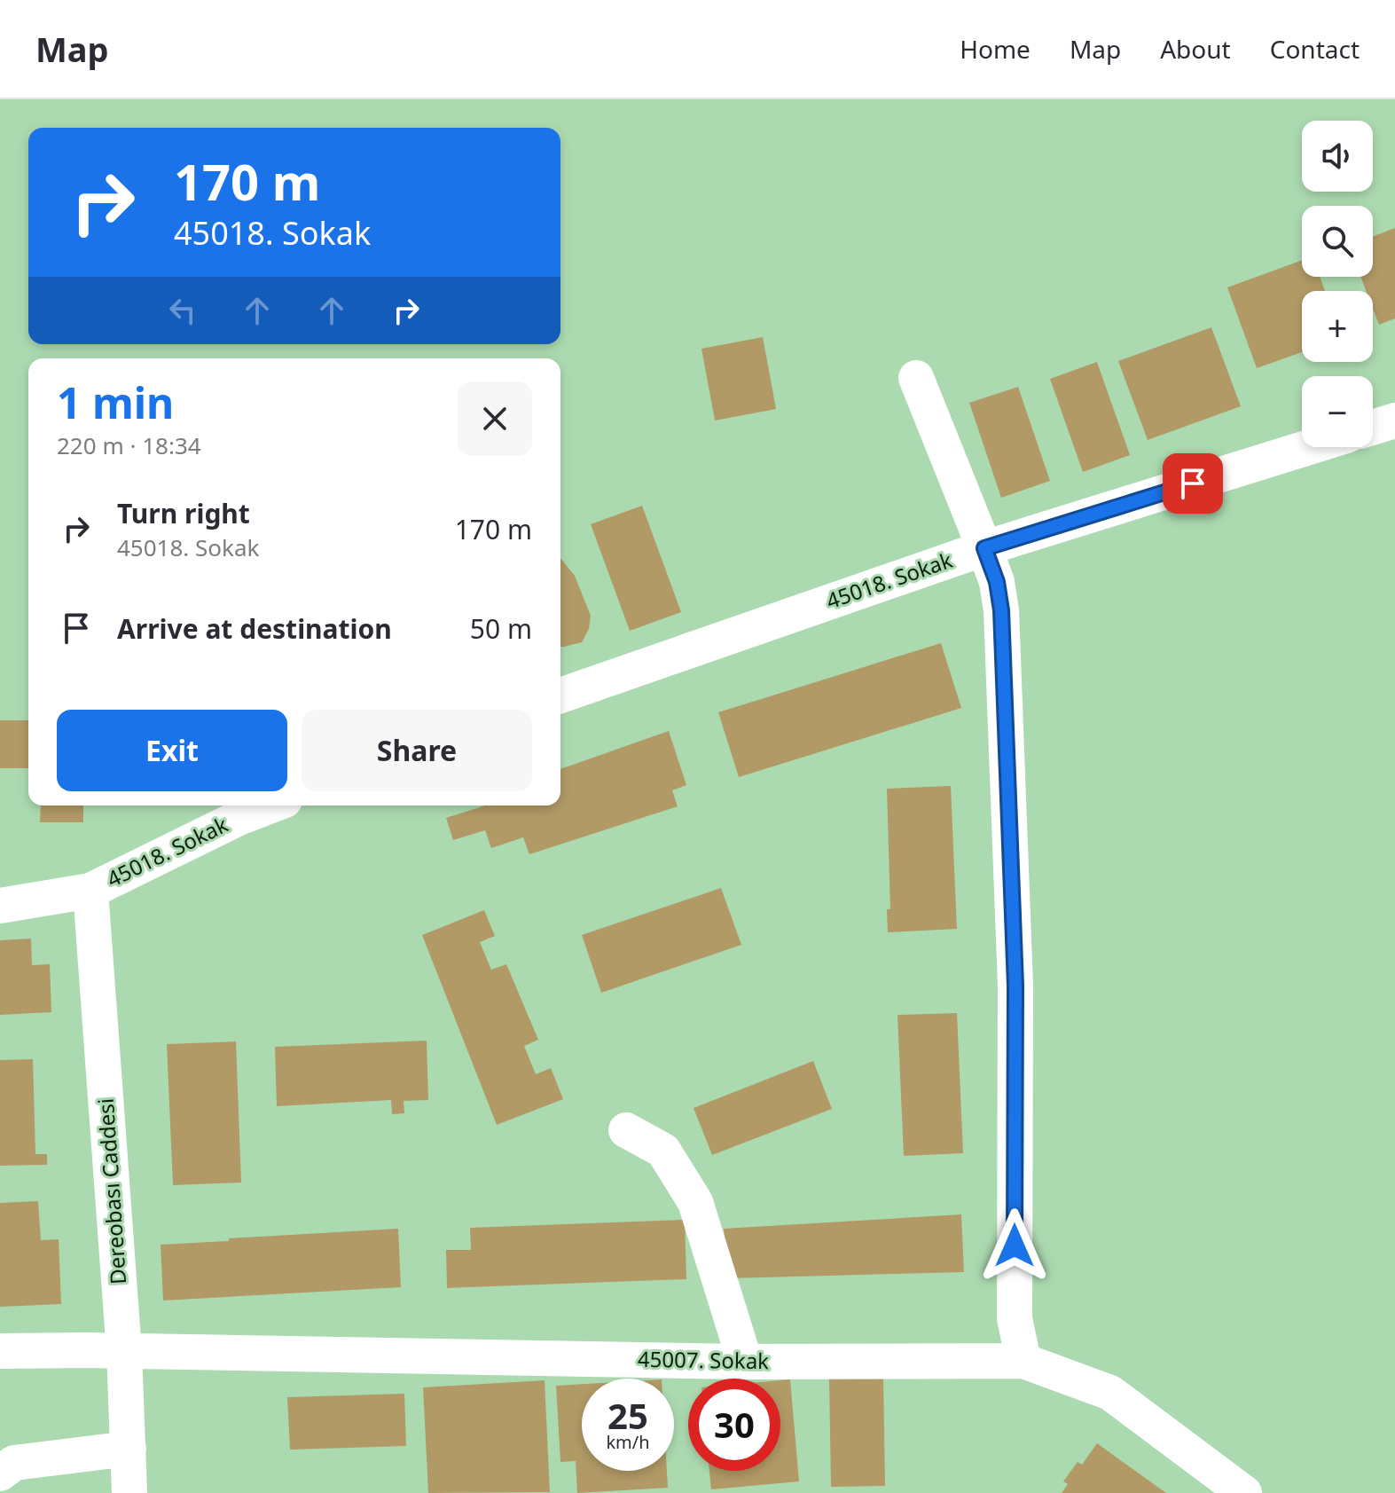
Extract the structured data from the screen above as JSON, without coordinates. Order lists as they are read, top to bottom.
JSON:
{
  "streets": {
    "street": ["45018. Sokak", "Dereobası Caddesi", "45007. Sokak"]
  },
  "crossings": [
    ["45018. Sokak", "Dereobası Caddesi"],
    ["Dereobası Caddesi", "45007. Sokak"]
  ],
  "page": {
    "header": "Map",
    "nav": [
      "Home",
      "Map",
      "About",
      "Contact"
    ],
    "map_buttons": ["+", "−"],
    "turn": ["170 m", "45018. Sokak"],
    "heading": ["1 min", "220 m · 18:34"],
    "list": [
      {
        "name": "Turn right",
        "note": "45018. Sokak",
        "value": "170 m"
      },
      {
        "name": "Arrive at destination",
        "value": "50 m"
      }
    ],
    "buttons": ["Exit", "Share"],
    "speed": "25 km/h",
    "limit": "30"
  }
}
